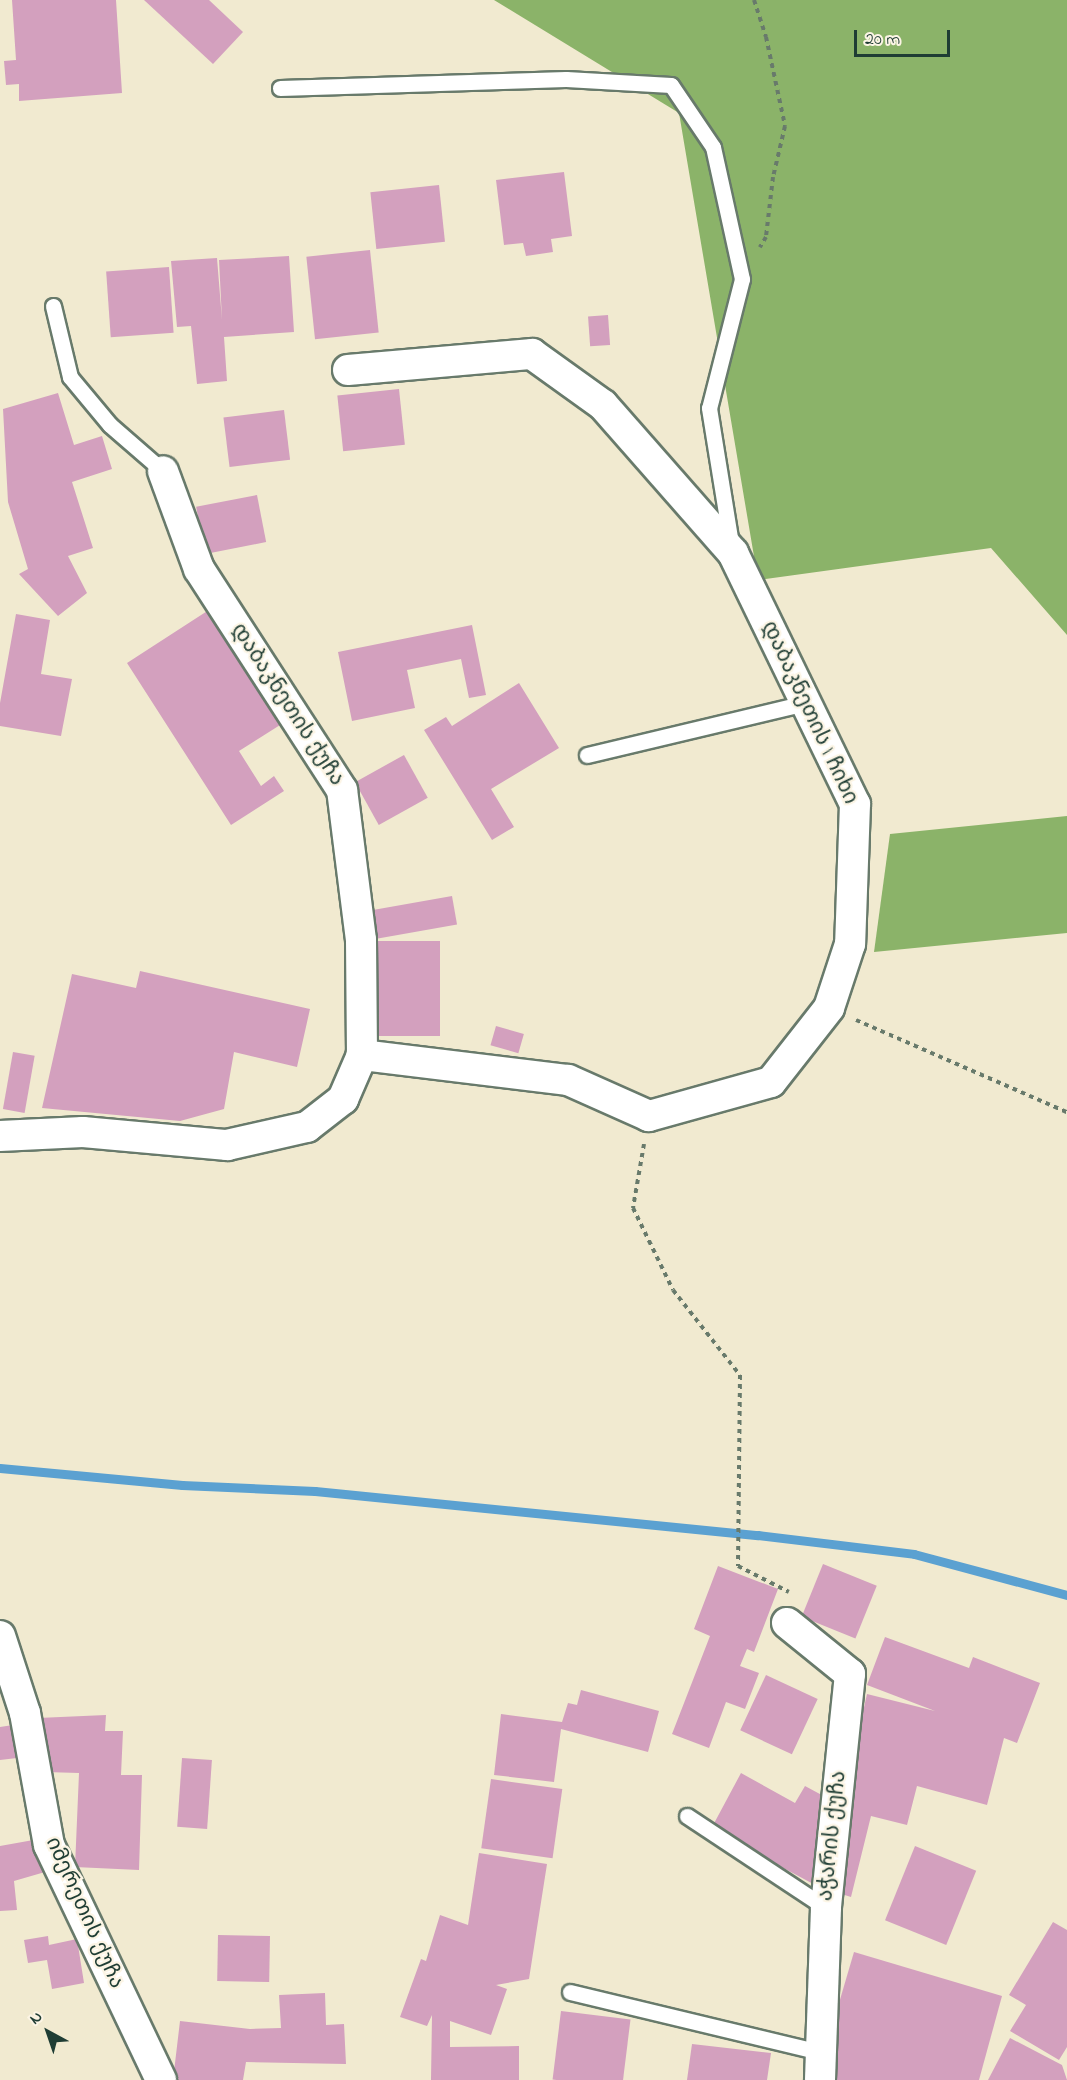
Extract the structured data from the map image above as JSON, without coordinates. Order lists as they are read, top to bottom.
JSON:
{
  "streets": {
    "street": [
      "დაბაკნეთის ქუჩა",
      "დაბაკნეთის I ჩიხი",
      "აჭარის ქუჩა",
      "იმერეთის ქუჩა"
    ]
  },
  "scale_bar": "20 m",
  "north": "top left"
}
